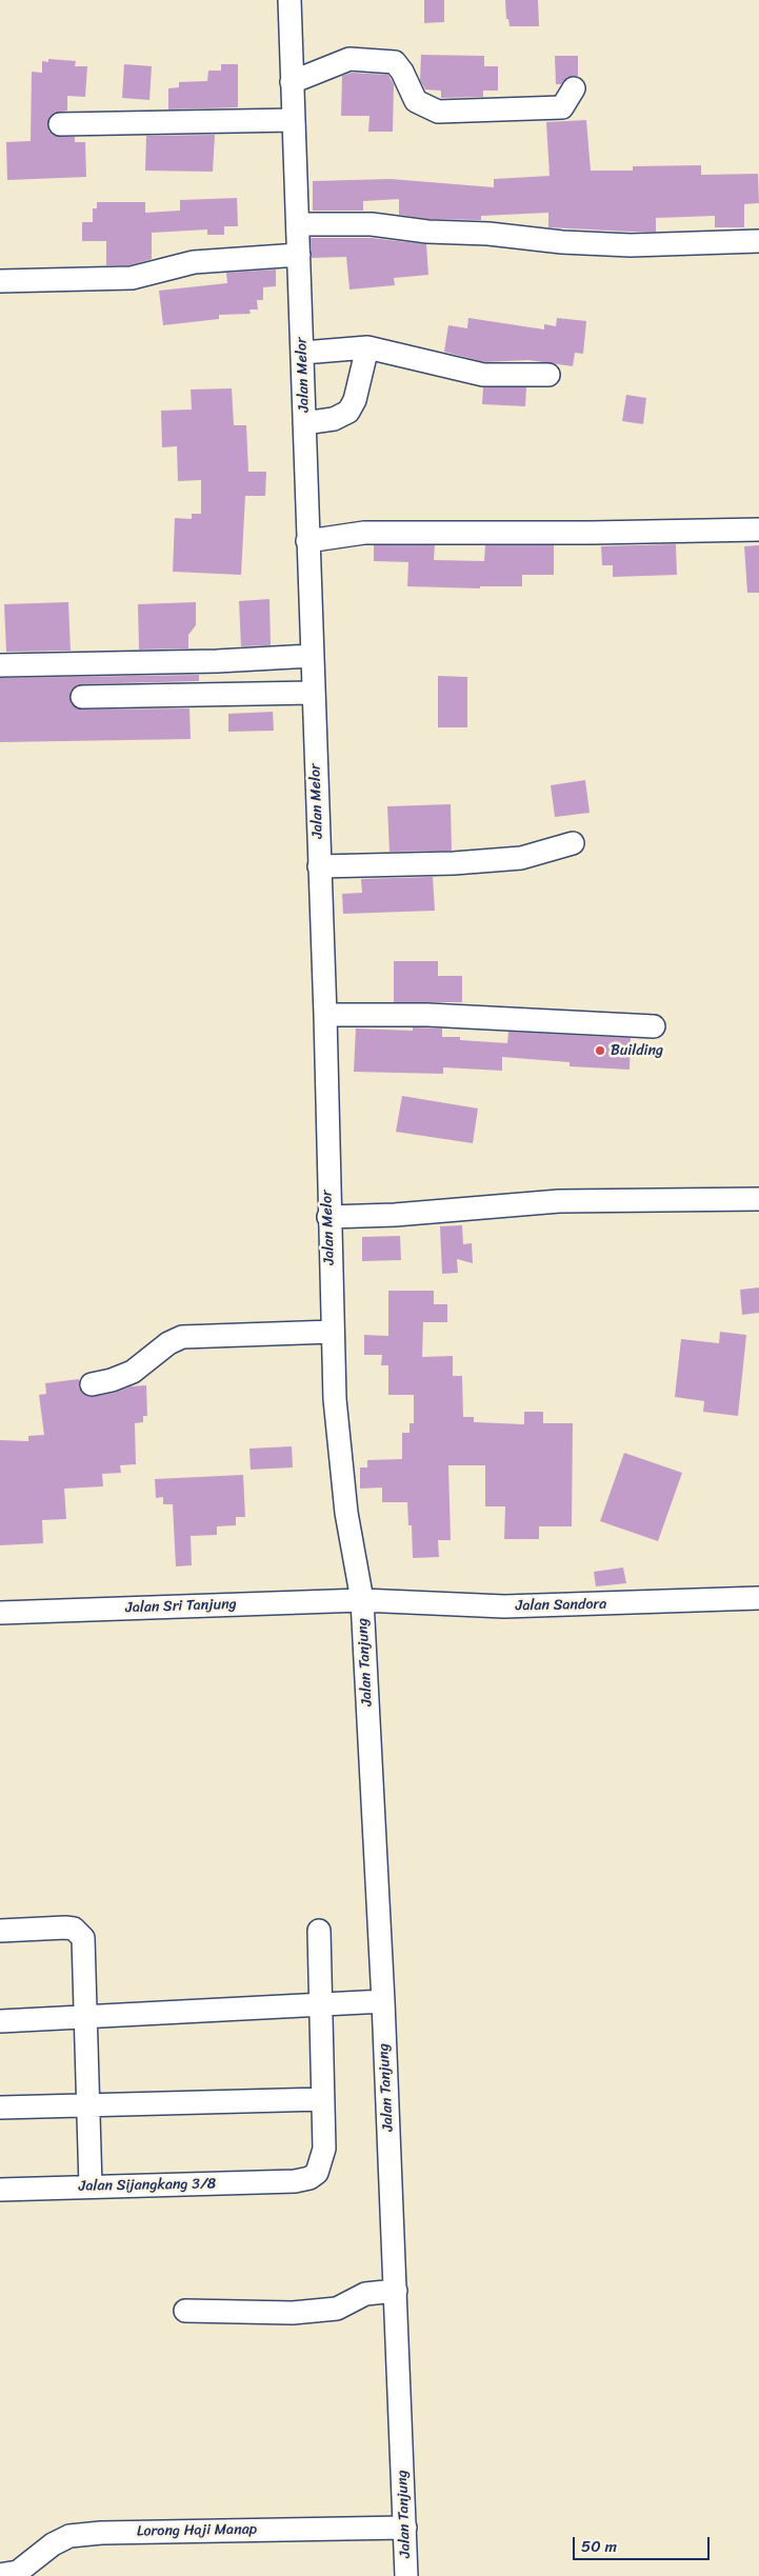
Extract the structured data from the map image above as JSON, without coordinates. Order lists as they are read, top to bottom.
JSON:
{
  "streets": {
    "street": [
      "Jalan Melor",
      "Jalan Sandora",
      "Jalan Sri Tanjung",
      "Jalan Tanjung",
      "Jalan Sijangkang 3/8",
      "Lorong Haji Manap"
    ]
  },
  "crossings": [
    ["Jalan Melor", "Jalan Sandora"],
    ["Jalan Melor", "Jalan Sri Tanjung"],
    ["Jalan Melor", "Jalan Tanjung"],
    ["Jalan Sandora", "Jalan Sri Tanjung"],
    ["Jalan Sandora", "Jalan Tanjung"],
    ["Jalan Sri Tanjung", "Jalan Tanjung"],
    ["Jalan Tanjung", "Lorong Haji Manap"]
  ],
  "places": ["Building"],
  "scale_bar": "50 m"
}
